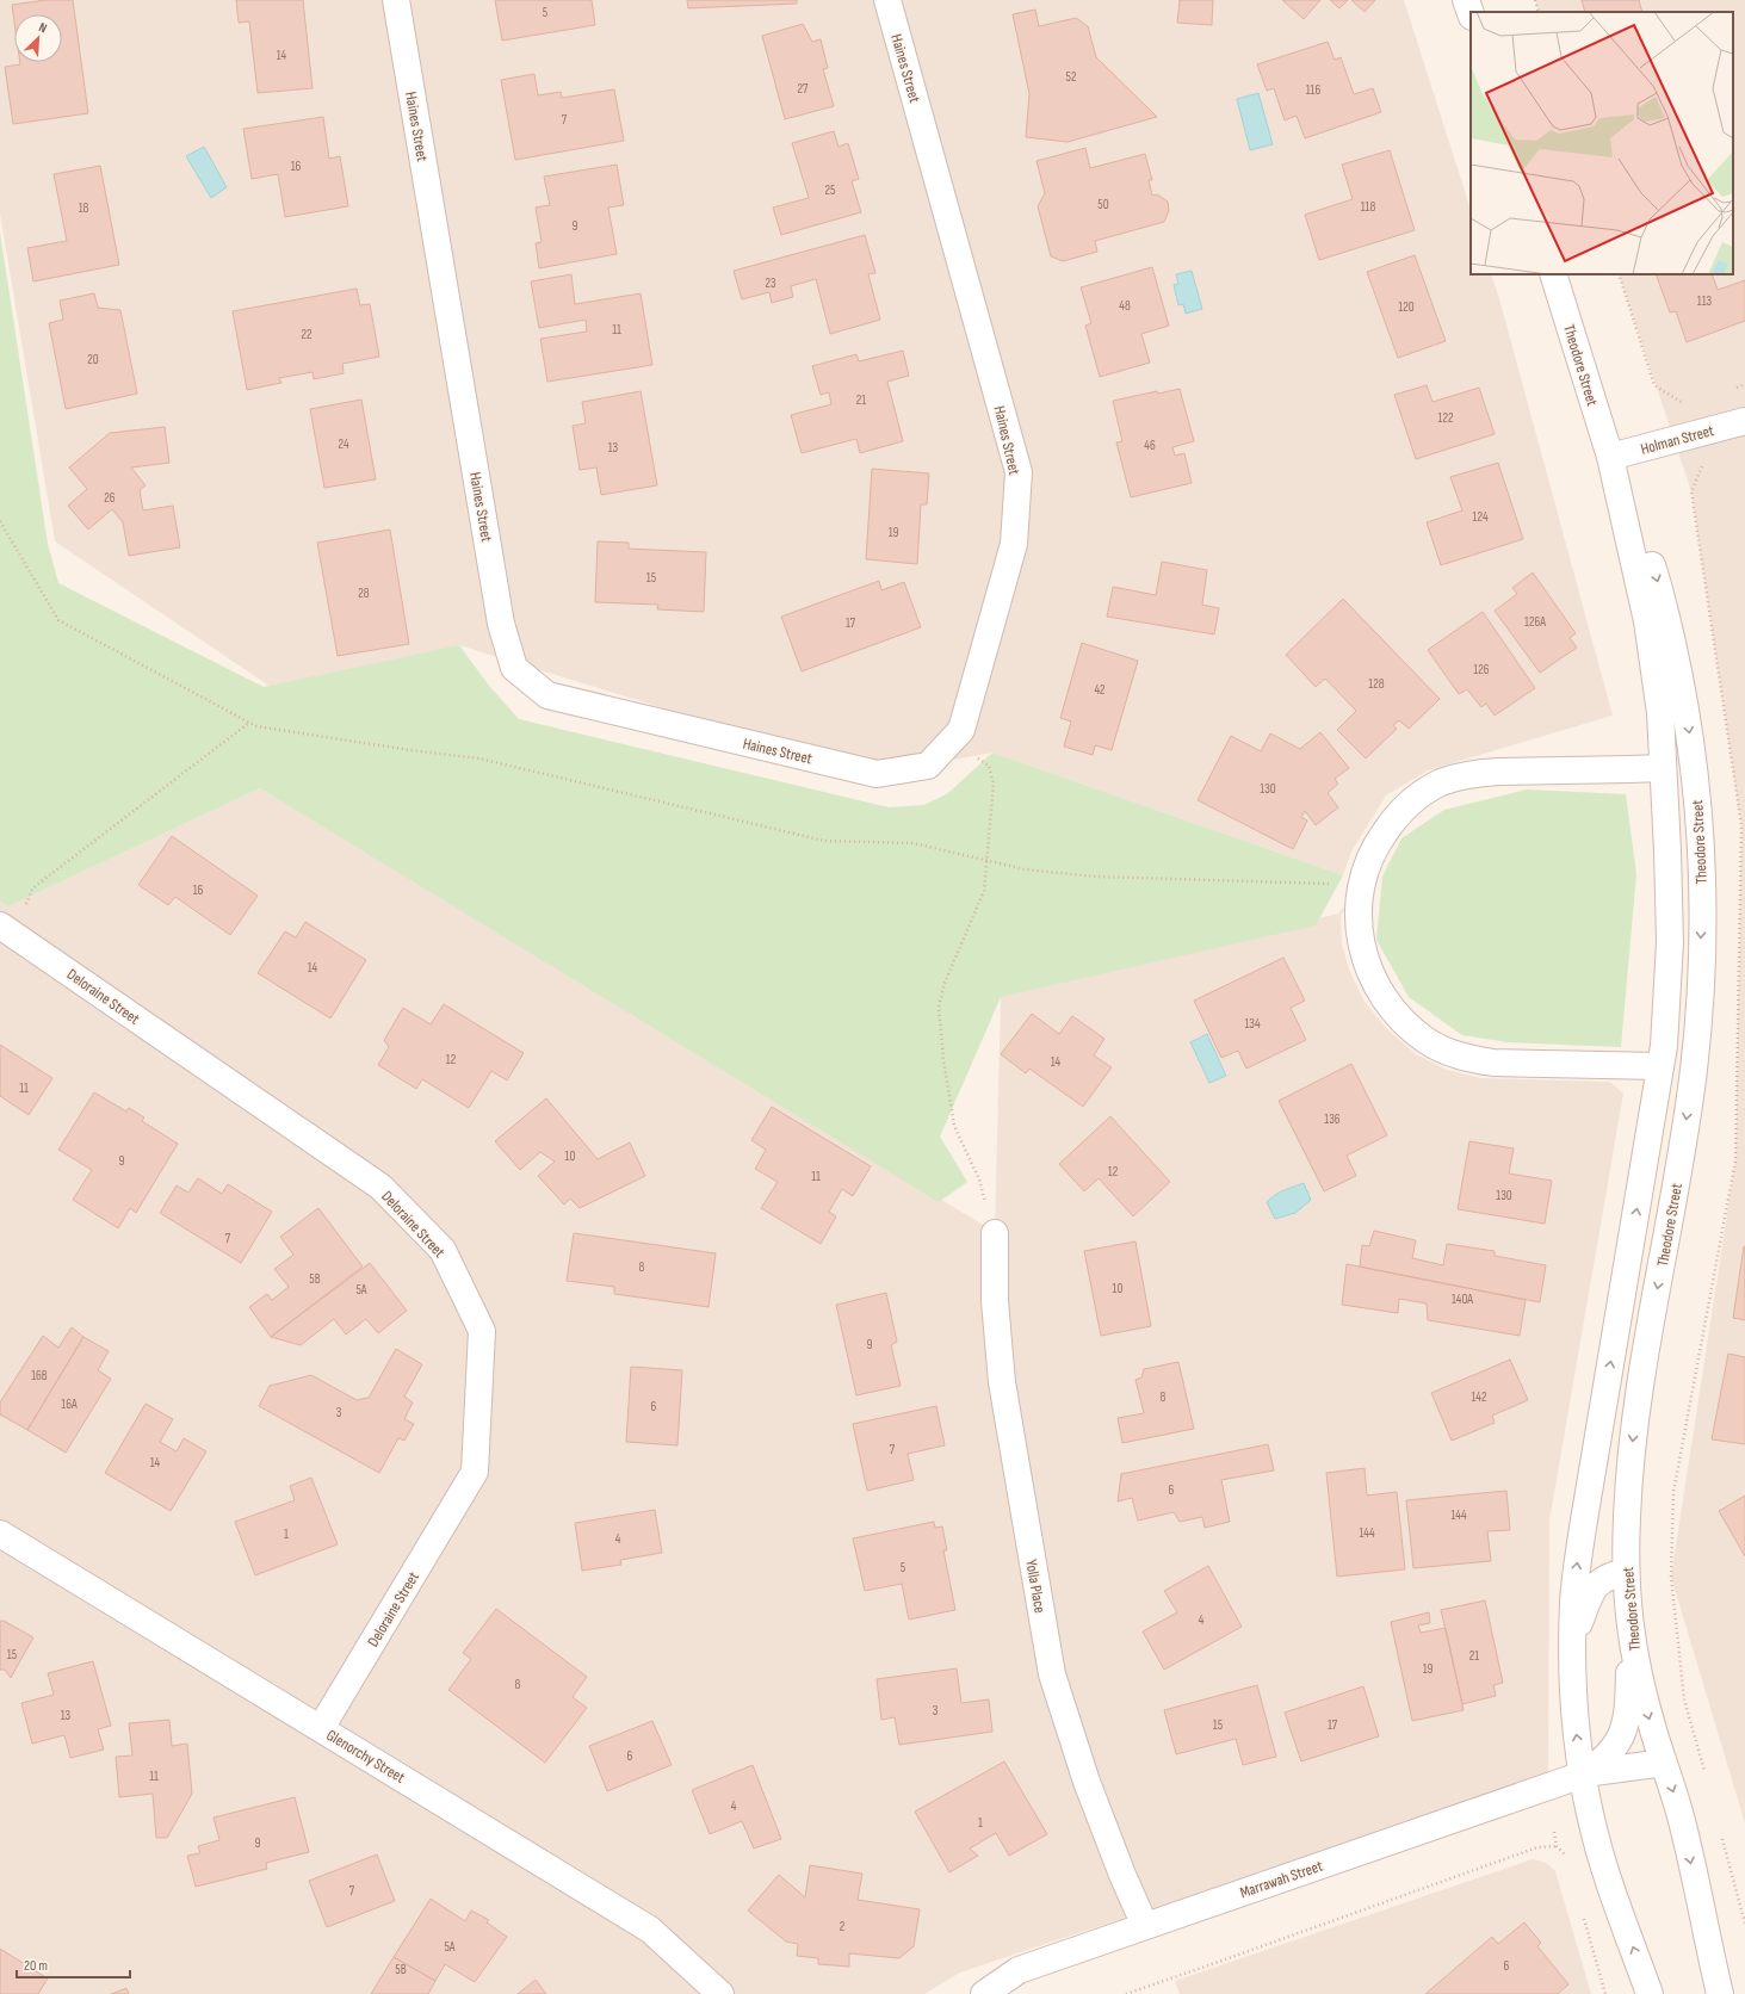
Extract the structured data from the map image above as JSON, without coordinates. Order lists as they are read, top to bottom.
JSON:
{
  "streets": {
    "street": [
      "Haines Street",
      "Theodore Street",
      "Holman Street",
      "Deloraine Street",
      "Yolla Place",
      "Glenorchy Street",
      "Marrawah Street"
    ]
  },
  "crossings": [
    ["Theodore Street", "Holman Street"],
    ["Theodore Street", "Marrawah Street"],
    ["Deloraine Street", "Glenorchy Street"],
    ["Yolla Place", "Marrawah Street"]
  ],
  "house_numbers": [
    "5",
    "14",
    "52",
    "27",
    "116",
    "7",
    "16",
    "25",
    "50",
    "118",
    "18",
    "9",
    "23",
    "113",
    "48",
    "120",
    "11",
    "22",
    "20",
    "21",
    "122",
    "24",
    "46",
    "13",
    "26",
    "124",
    "19",
    "15",
    "28",
    "126A",
    "17",
    "126",
    "128",
    "42",
    "130",
    "16",
    "14",
    "134",
    "12",
    "14",
    "11",
    "136",
    "10",
    "9",
    "12",
    "11",
    "130",
    "7",
    "8",
    "5B",
    "10",
    "5A",
    "140A",
    "9",
    "16B",
    "8",
    "142",
    "16A",
    "6",
    "3",
    "7",
    "14",
    "6",
    "144",
    "144",
    "1",
    "4",
    "5",
    "4",
    "15",
    "21",
    "19",
    "8",
    "3",
    "13",
    "15",
    "17",
    "6",
    "11",
    "4",
    "1",
    "9",
    "7",
    "2",
    "5A",
    "6",
    "5B"
  ],
  "scale_bar": "20 m",
  "north": "top right"
}
